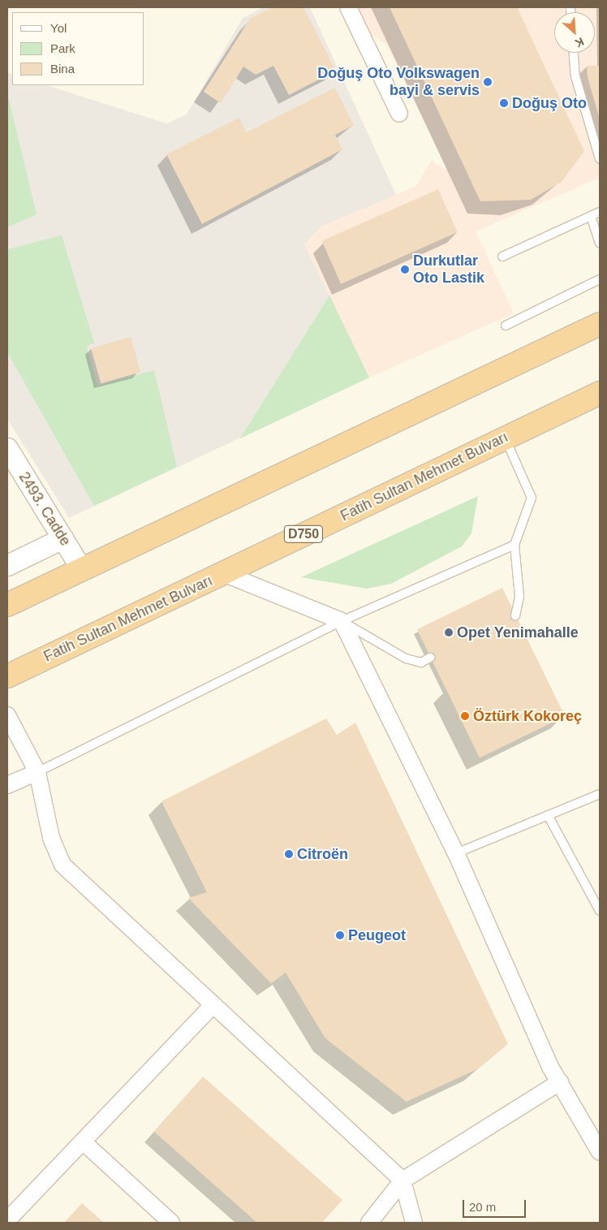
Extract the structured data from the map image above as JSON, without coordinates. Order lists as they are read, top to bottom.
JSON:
{
  "streets": {
    "highway": ["Fatih Sultan Mehmet Bulvarı", "D750"],
    "street": ["2493. Cadde"]
  },
  "places": [
    "Doğuş Oto Volkswagen bayi & servis",
    "Doğuş Oto",
    "Durkutlar Oto Lastik",
    "Opet Yenimahalle",
    "Öztürk Kokoreç",
    "Citroën",
    "Peugeot"
  ],
  "legend": ["Yol", "Park", "Bina"],
  "scale_bar": "20 m",
  "north": "bottom right"
}
